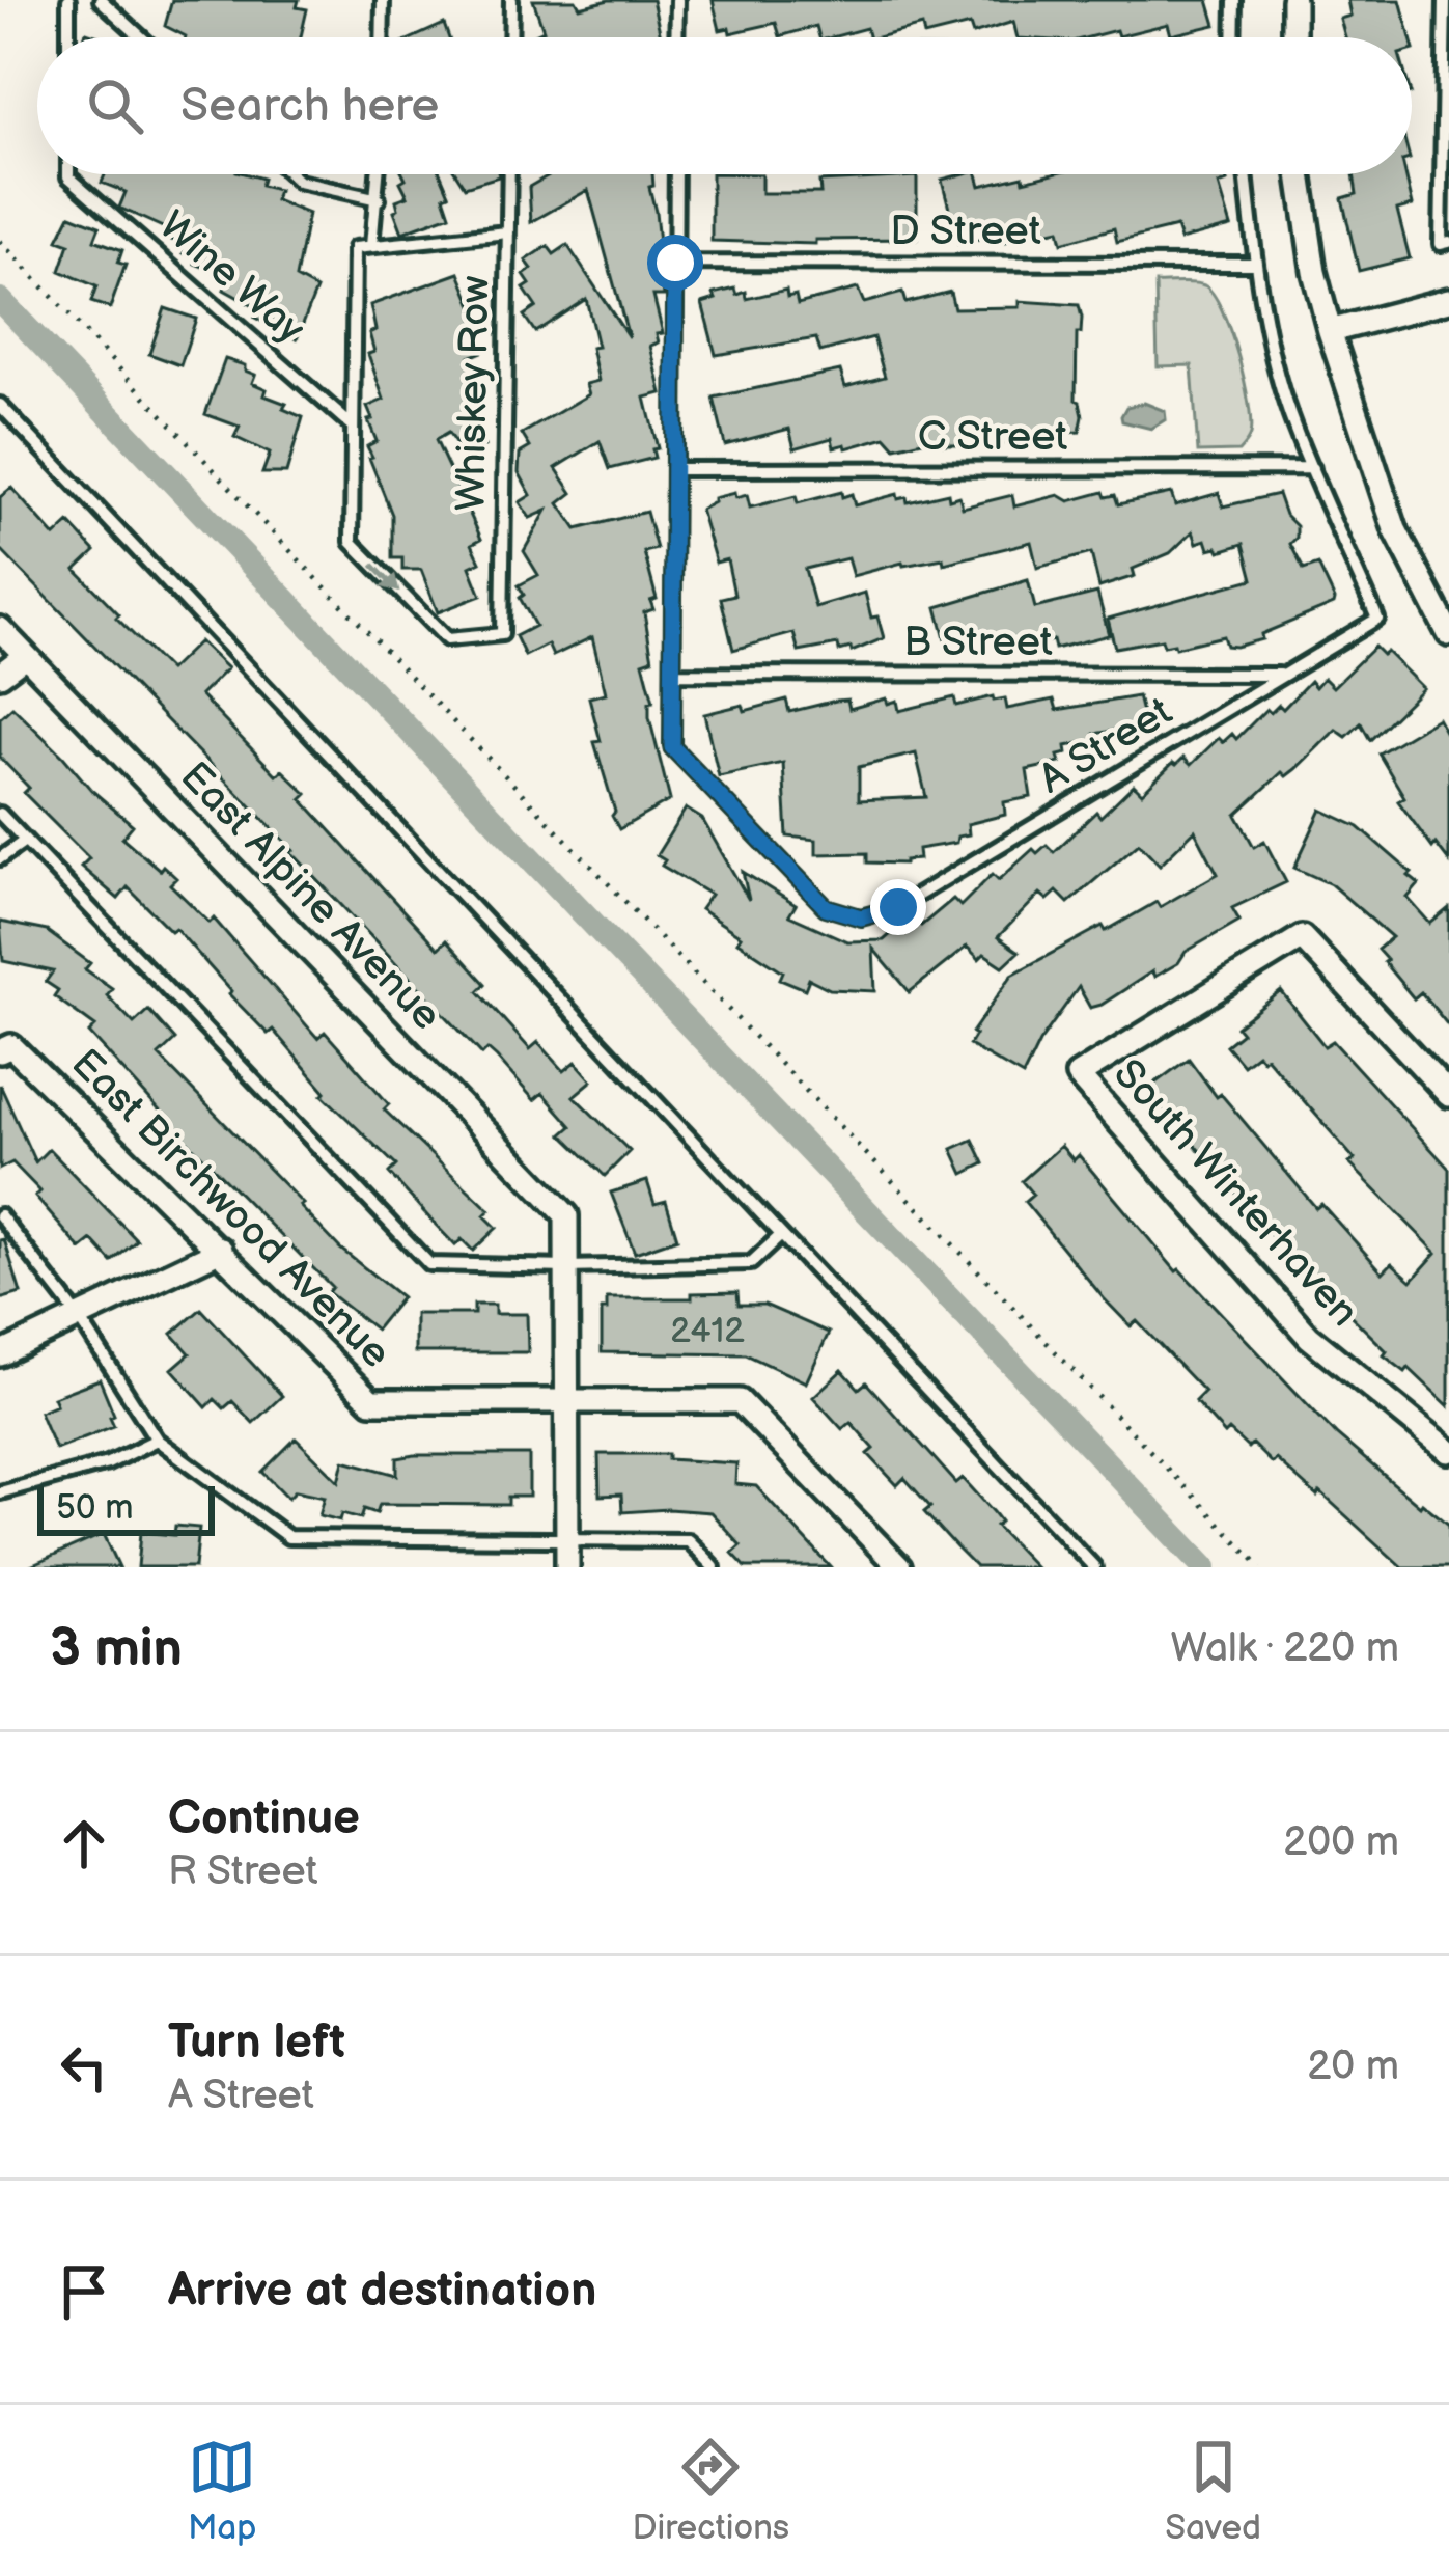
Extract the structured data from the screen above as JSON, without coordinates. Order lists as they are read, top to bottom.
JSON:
{
  "streets": {
    "street": ["East Alpine Avenue", "South Winterhaven", "East Birchwood Avenue"],
    "lane": [
      "D Street",
      "Wine Way",
      "Whiskey Row",
      "C Street",
      "B Street",
      "A Street"
    ]
  },
  "crossings": [
    ["Wine Way", "Whiskey Row"],
    ["C Street", "A Street"],
    ["B Street", "A Street"]
  ],
  "house_numbers": ["2412"],
  "scale_bar": "50 m",
  "page": {
    "search": "Search here",
    "scale": "50 m",
    "heading": ["3 min", "Walk · 220 m"],
    "list": [
      ["Continue", "R Street", "200 m"],
      ["Turn left", "A Street", "20 m"],
      "Arrive at destination"
    ],
    "nav": ["Map", "Directions", "Saved"]
  }
}
